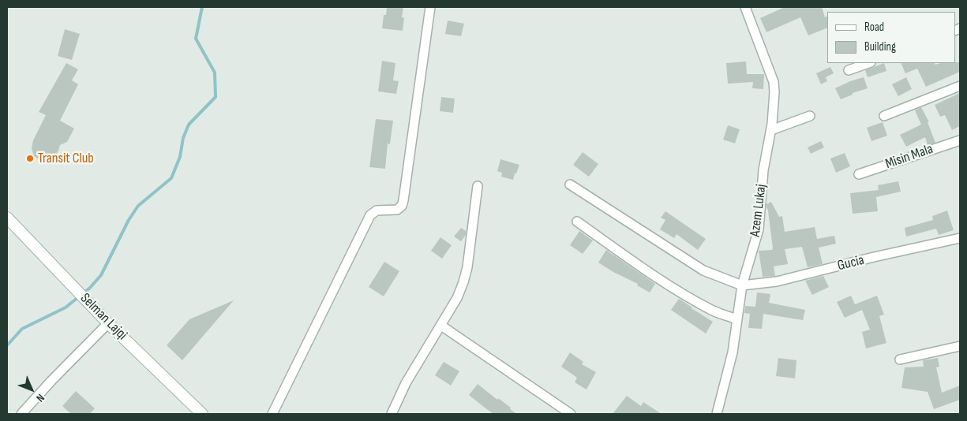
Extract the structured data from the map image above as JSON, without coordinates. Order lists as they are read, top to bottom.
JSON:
{
  "streets": {
    "street": [
      "Misin Mala",
      "Azem Lukaj",
      "Gucia",
      "Selman Lajqi"
    ]
  },
  "crossings": [
    ["Azem Lukaj", "Gucia"]
  ],
  "places": ["Transit Club"],
  "legend": ["Road", "Building"],
  "north": "bottom right"
}
